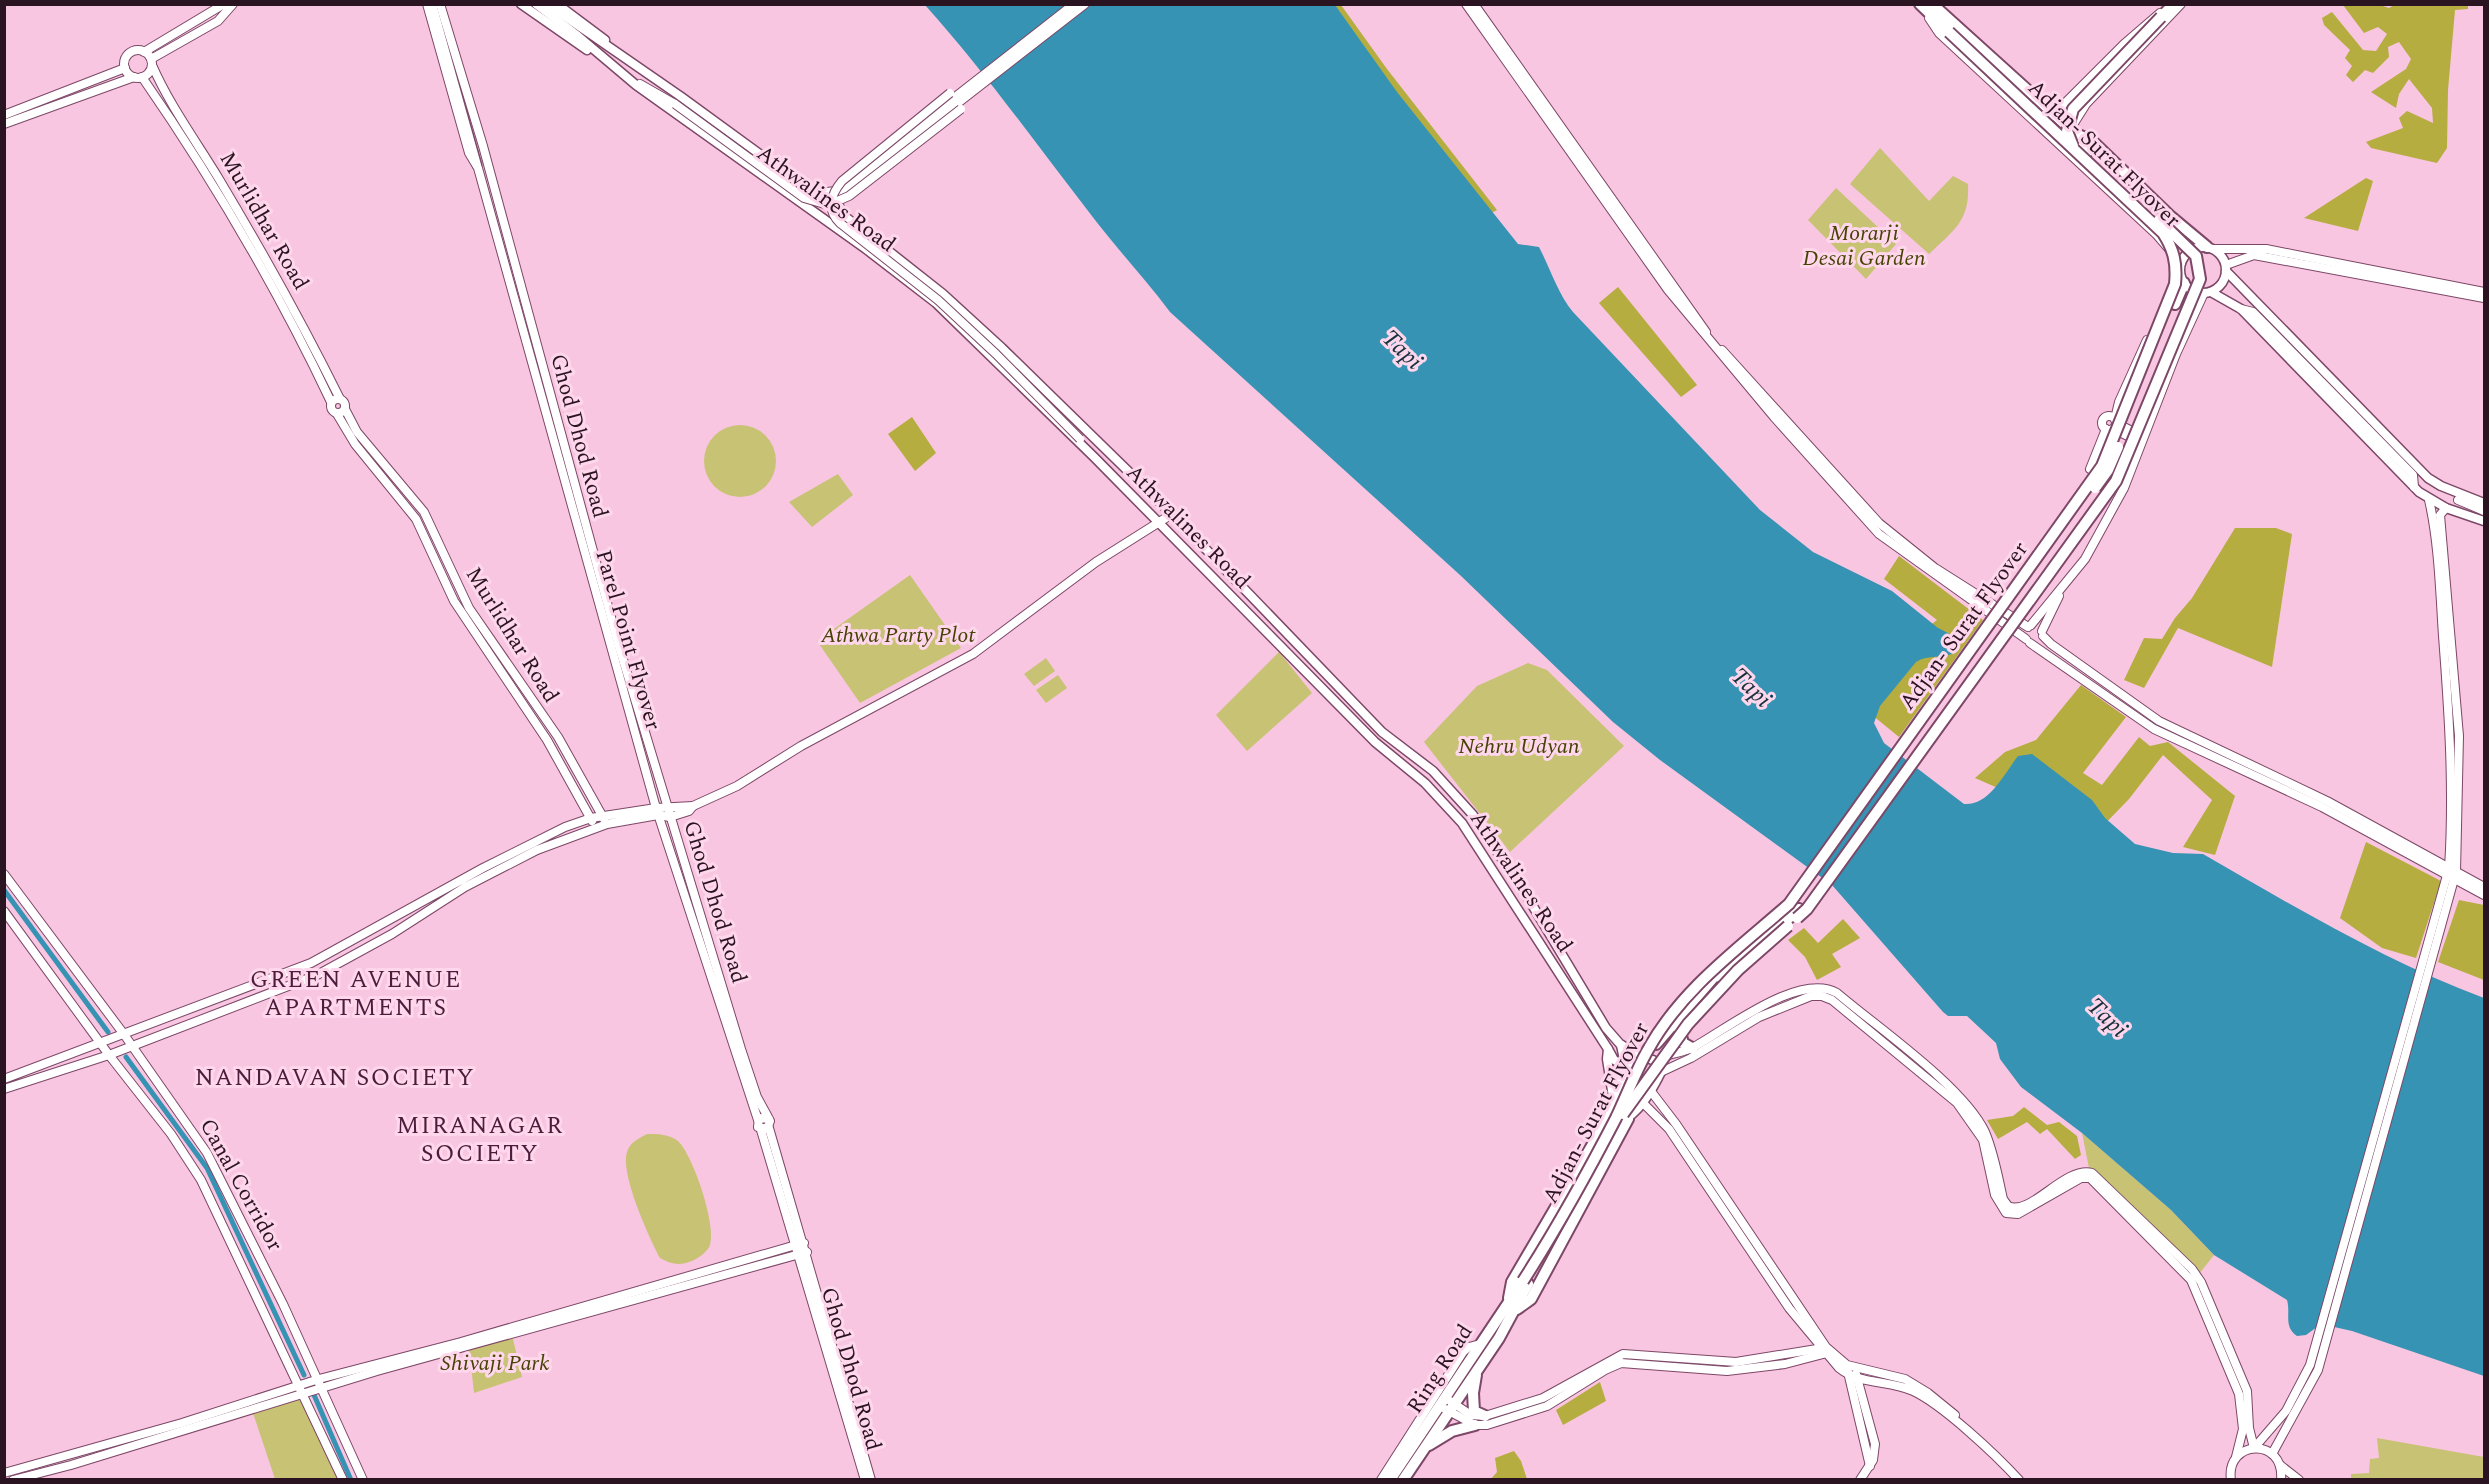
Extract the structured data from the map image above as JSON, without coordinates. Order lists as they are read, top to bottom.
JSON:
{
  "streets": {
    "highway": ["Adjan- Surat Flyover", "Ring Road"],
    "main road": ["Athwalines Road"],
    "street": [
      "Murlidhar Road",
      "Ghod Dhod Road",
      "Parel Point Flyover",
      "Canal Corridor"
    ]
  },
  "crossings": [
    ["Adjan- Surat Flyover", "Ring Road"],
    ["Ghod Dhod Road", "Parel Point Flyover"]
  ],
  "districts": ["GREEN AVENUE APARTMENTS", "NANDAVAN SOCIETY", "MIRANAGAR SOCIETY"],
  "water": ["Tapi"],
  "parks": [
    "Morarji Desai Garden",
    "Athwa Party Plot",
    "Nehru Udyan",
    "Shivaji Park"
  ]
}
